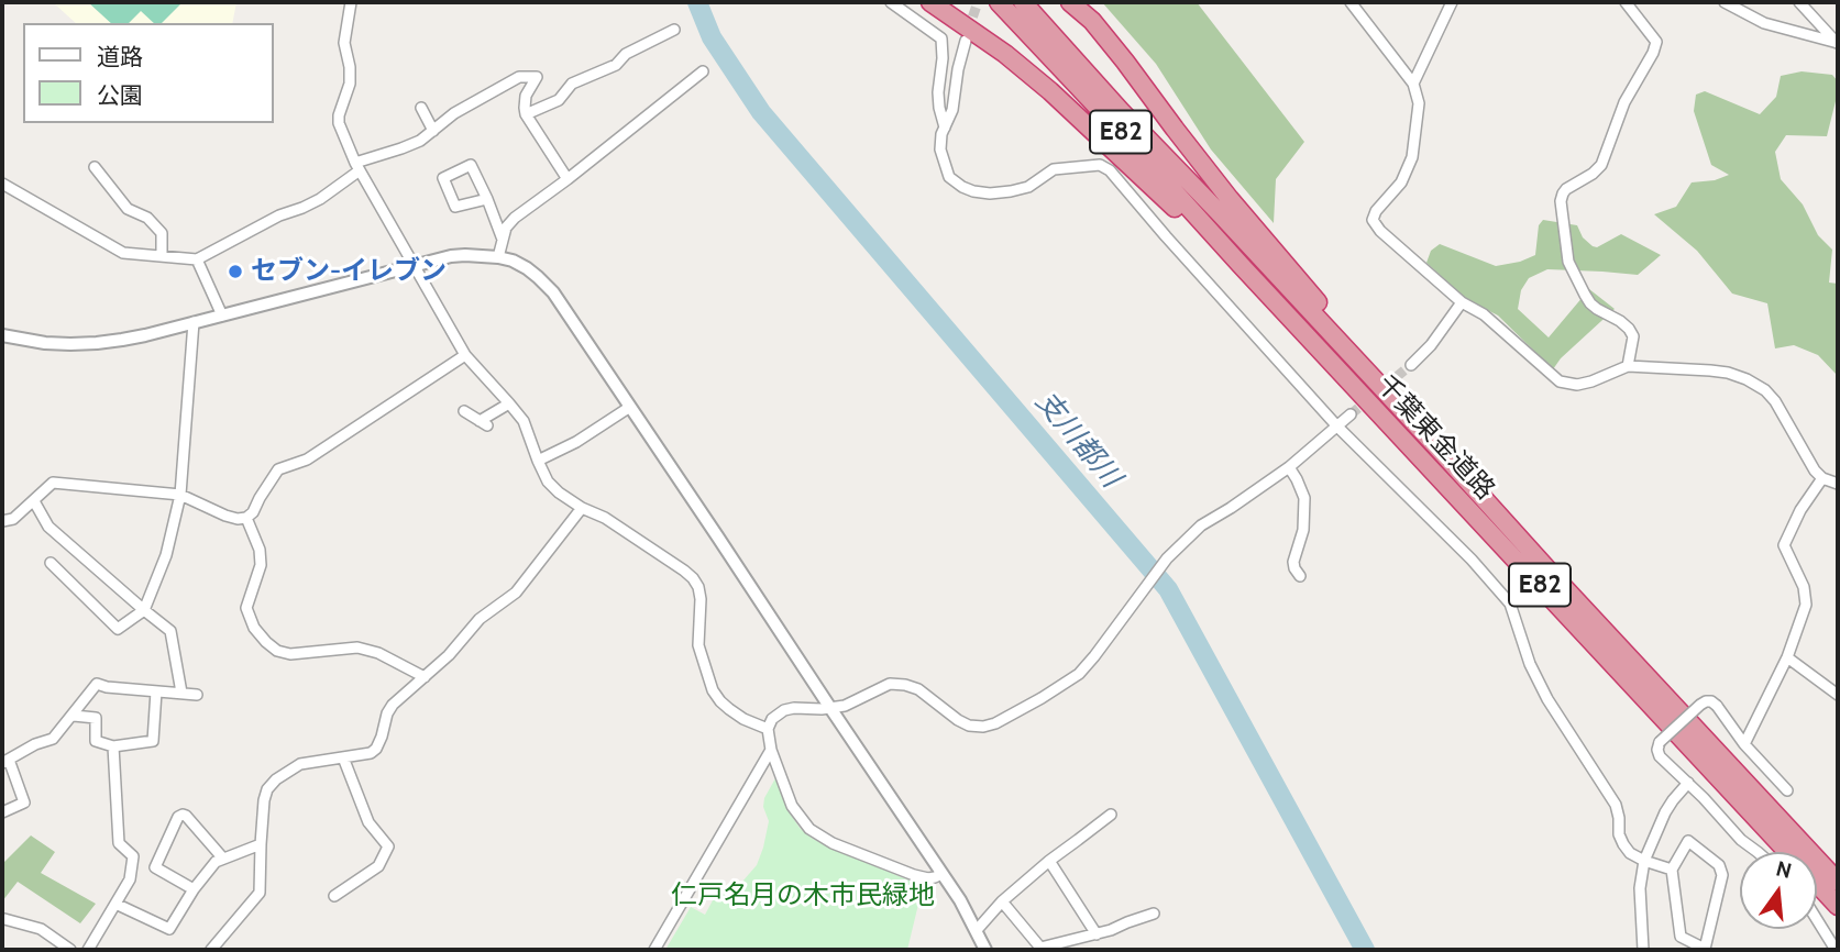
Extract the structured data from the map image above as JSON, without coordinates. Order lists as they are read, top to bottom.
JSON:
{
  "streets": {
    "highway": ["E82", "千葉東金道路"]
  },
  "crossings": [
    ["E82", "千葉東金道路"]
  ],
  "water": ["支川都川"],
  "parks": ["仁戸名月の木市民緑地"],
  "places": ["セブン-イレブン"],
  "legend": ["道路", "公園"],
  "north": "top"
}
